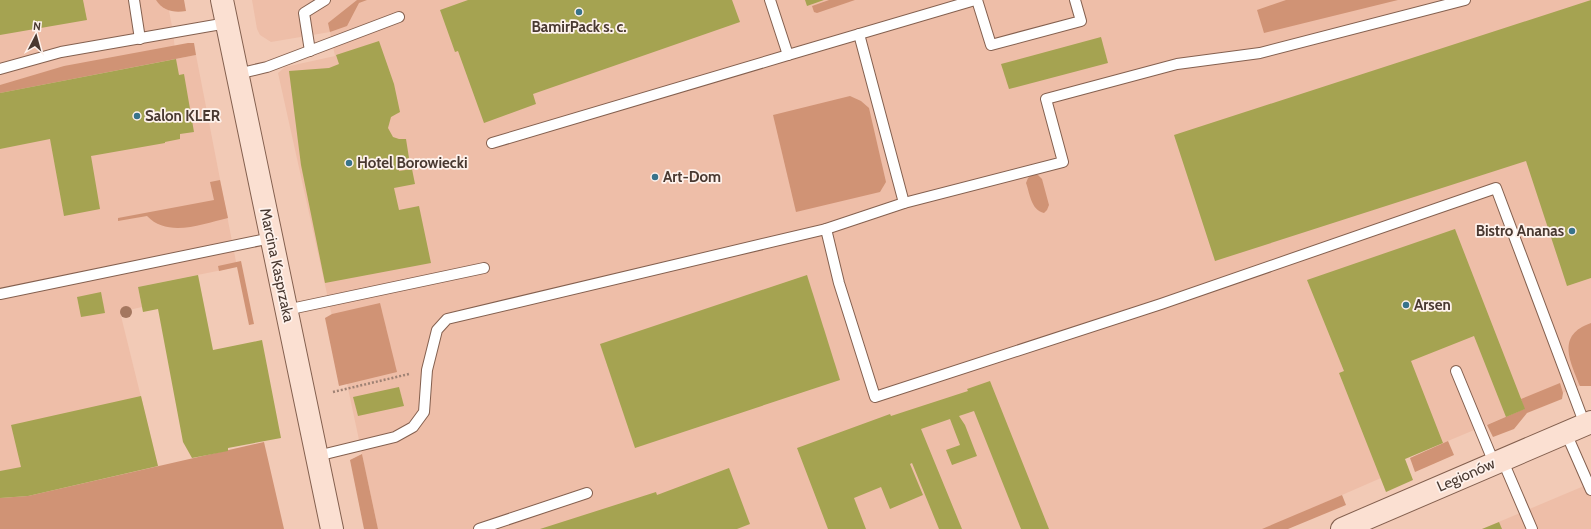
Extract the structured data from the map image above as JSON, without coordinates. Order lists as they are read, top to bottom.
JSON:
{
  "streets": {
    "street": ["Marcina Kasprzaka", "Legionów"]
  },
  "places": [
    "BamirPack s. c.",
    "Salon KLER",
    "Hotel Borowiecki",
    "Art-Dom",
    "Bistro Ananas",
    "Arsen"
  ],
  "north": "top"
}
